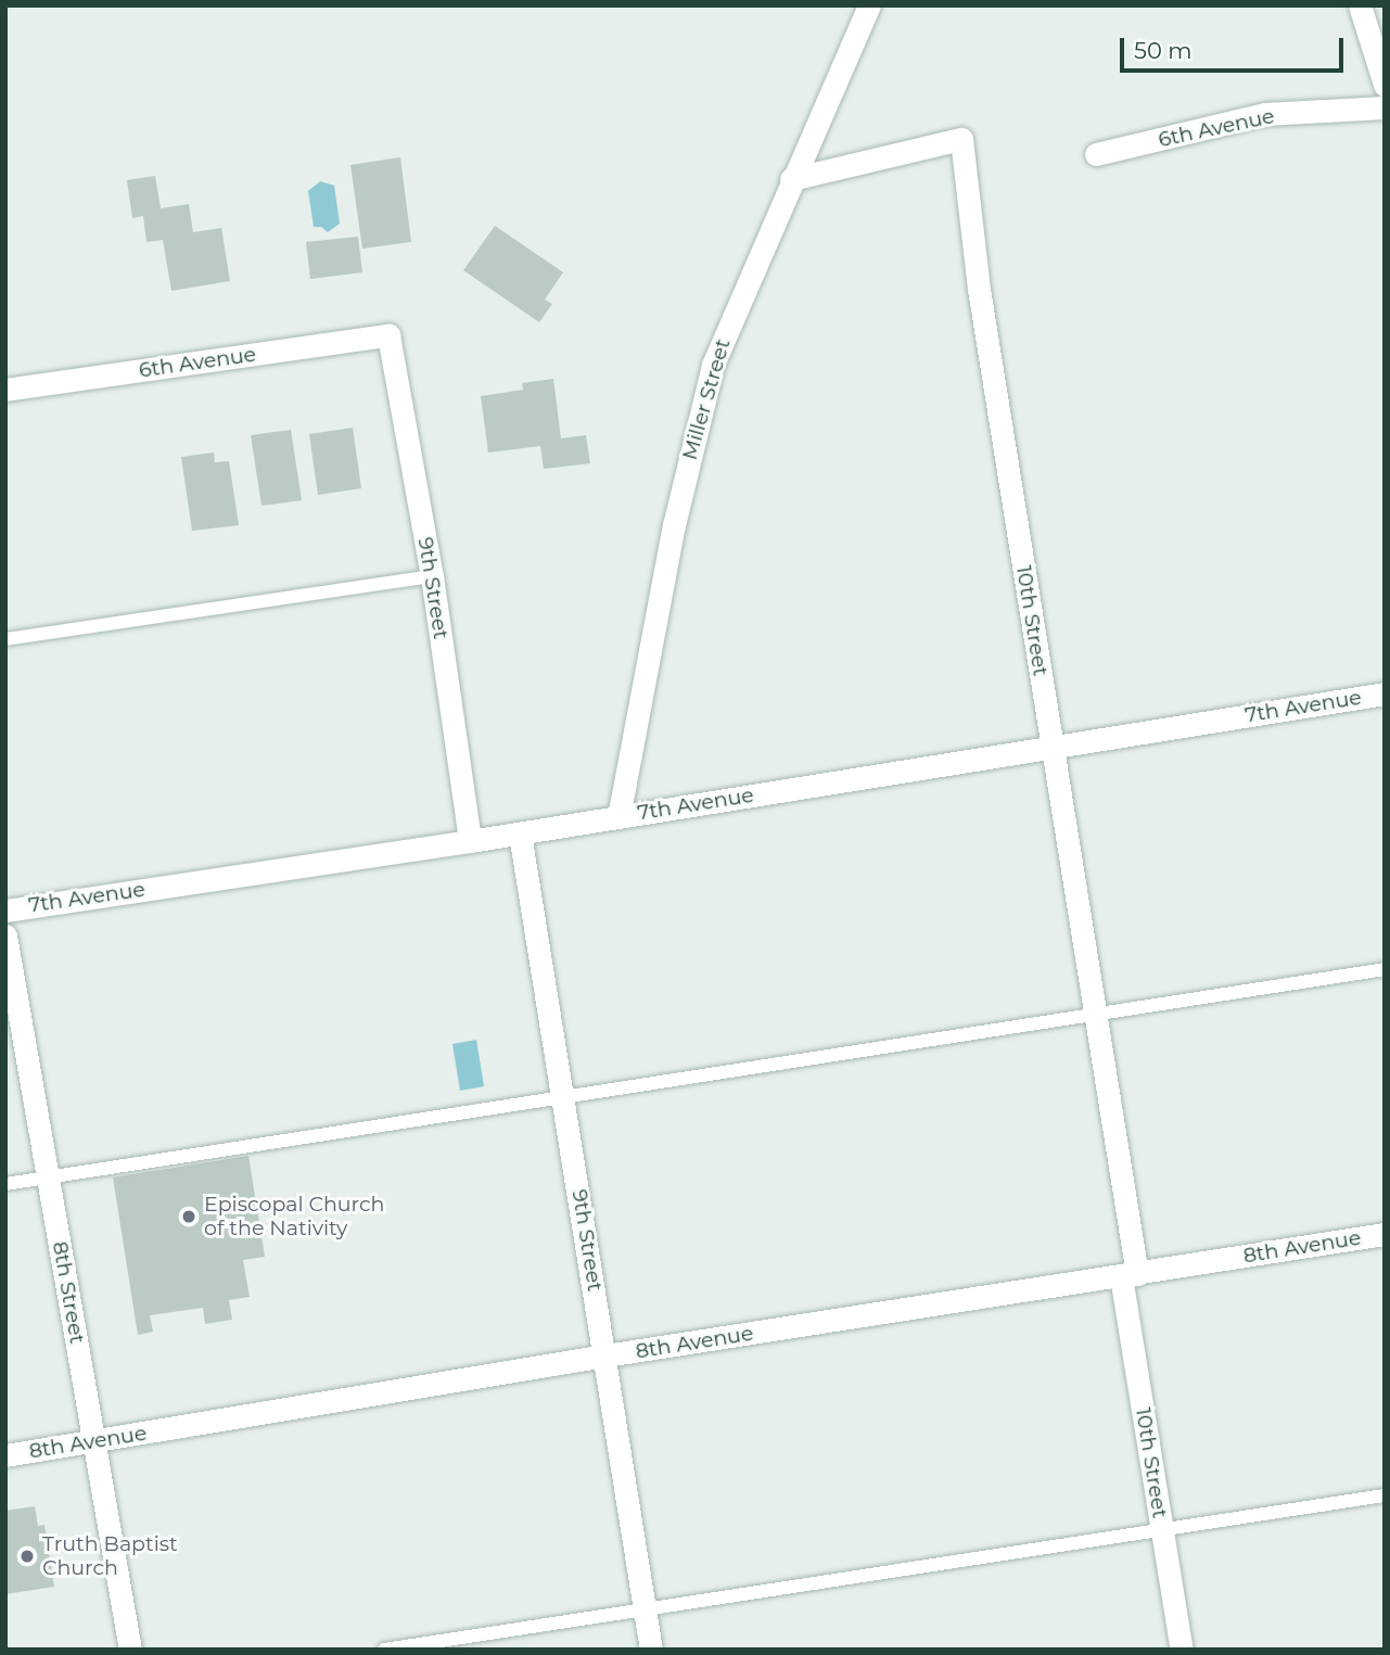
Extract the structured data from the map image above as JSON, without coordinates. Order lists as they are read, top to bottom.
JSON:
{
  "streets": {
    "street": [
      "6th Avenue",
      "Miller Street",
      "9th Street",
      "10th Street",
      "7th Avenue",
      "8th Avenue",
      "8th Street"
    ]
  },
  "crossings": [
    ["6th Avenue", "9th Street"],
    ["Miller Street", "10th Street"],
    ["Miller Street", "7th Avenue"],
    ["9th Street", "7th Avenue"],
    ["9th Street", "8th Avenue"],
    ["10th Street", "7th Avenue"],
    ["10th Street", "8th Avenue"],
    ["8th Avenue", "8th Street"]
  ],
  "places": ["Episcopal Church of the Nativity", "Truth Baptist Church"],
  "scale_bar": "50 m"
}
